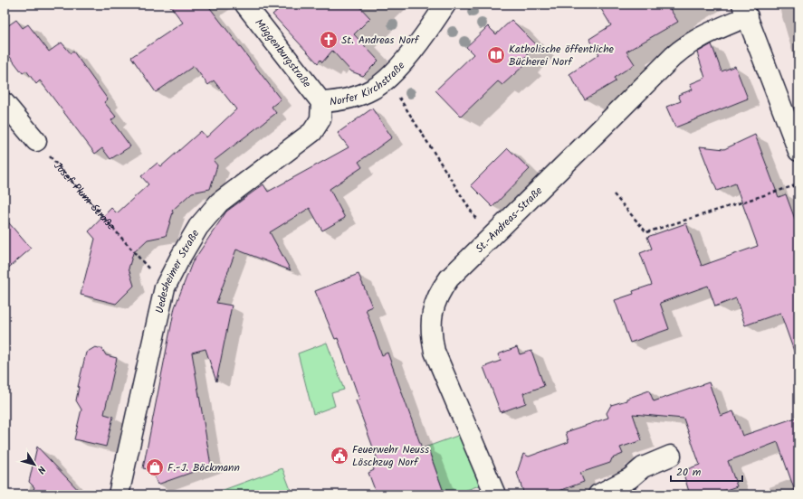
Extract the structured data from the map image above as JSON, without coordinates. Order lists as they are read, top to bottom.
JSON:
{
  "streets": {
    "street": [
      "Müggenburgstraße",
      "Norfer Kirchstraße",
      "St.-Andreas-Straße",
      "Uedesheimer Straße"
    ],
    "path": ["Josef-Plum-Straße"]
  },
  "crossings": [
    ["Müggenburgstraße", "Norfer Kirchstraße"],
    ["Müggenburgstraße", "Uedesheimer Straße"],
    ["Norfer Kirchstraße", "Uedesheimer Straße"],
    ["Josef-Plum-Straße", "Uedesheimer Straße"]
  ],
  "places": {
    "church": ["St. Andreas Norf"],
    "library": ["Katholische öffentliche Bücherei Norf"],
    "public building": ["Feuerwehr Neuss Löschzug Norf"],
    "shop": ["F.-J. Böckmann"]
  },
  "scale_bar": "20 m",
  "north": "bottom right"
}
